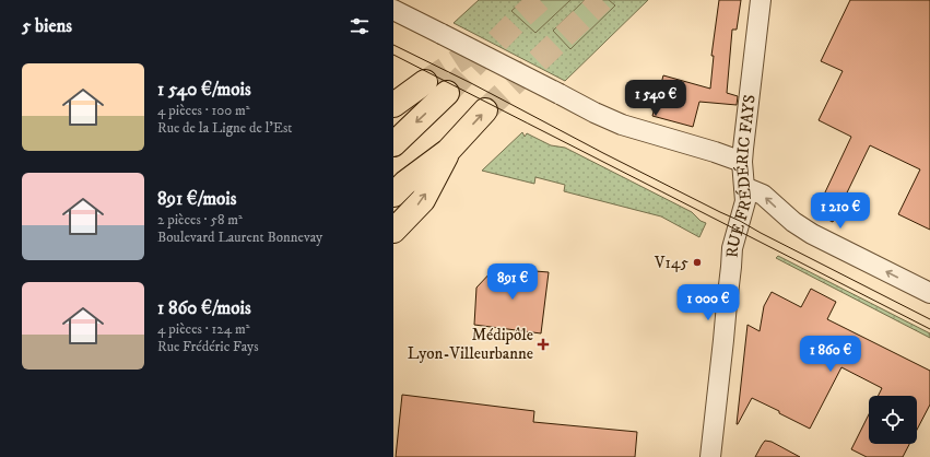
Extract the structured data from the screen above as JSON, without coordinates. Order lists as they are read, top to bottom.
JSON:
{
  "streets": {
    "street": ["RUE FRÉDÉRIC FAYS"]
  },
  "places": {
    "other": ["V145"],
    "health": ["Médipôle Lyon-Villeurbanne"]
  },
  "page": {
    "heading": "5 biens",
    "list": [
      {
        "name": "1 540 €/mois",
        "note": "4 pièces · 100 m² · Rue de la Ligne de l'Est"
      },
      {
        "name": "891 €/mois",
        "note": "2 pièces · 58 m² · Boulevard Laurent Bonnevay"
      },
      {
        "name": "1 860 €/mois",
        "note": "4 pièces · 124 m² · Rue Frédéric Fays"
      }
    ],
    "price": [
      "1 540 €",
      "1 210 €",
      "891 €",
      "1 000 €",
      "1 860 €"
    ]
  }
}
